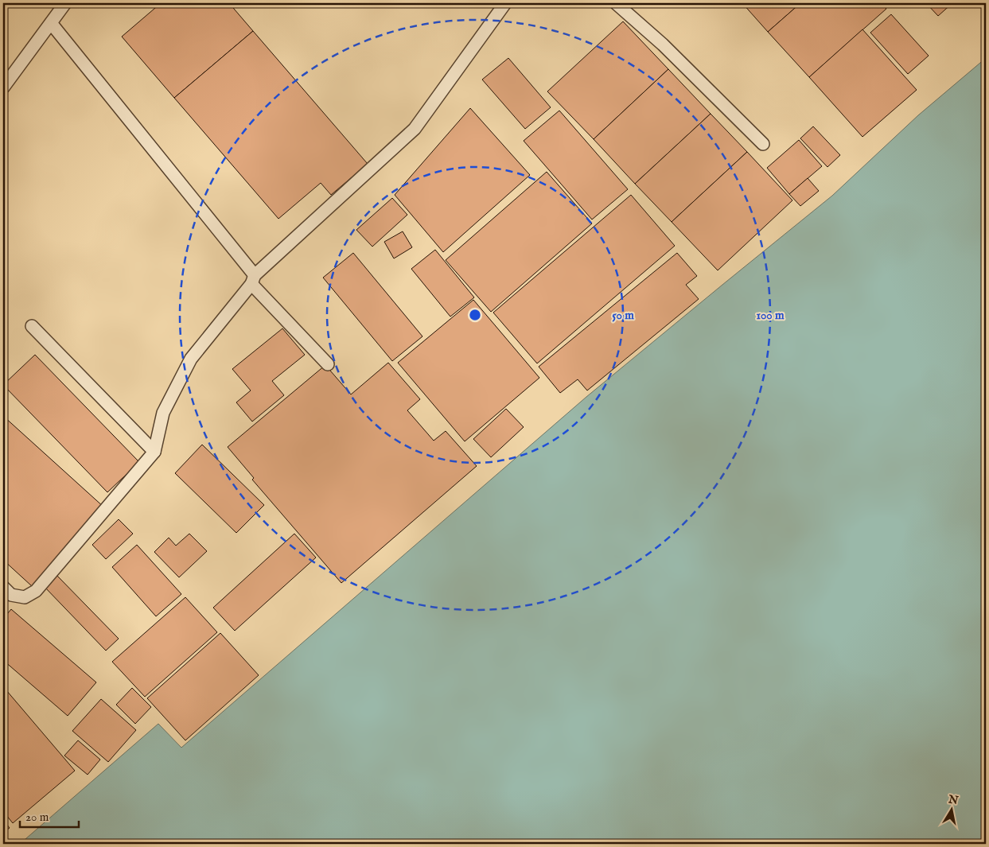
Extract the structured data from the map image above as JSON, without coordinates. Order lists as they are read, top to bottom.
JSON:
{
  "scale_bar": "20 m",
  "north": "top",
  "rings": ["50 m", "100 m"]
}
